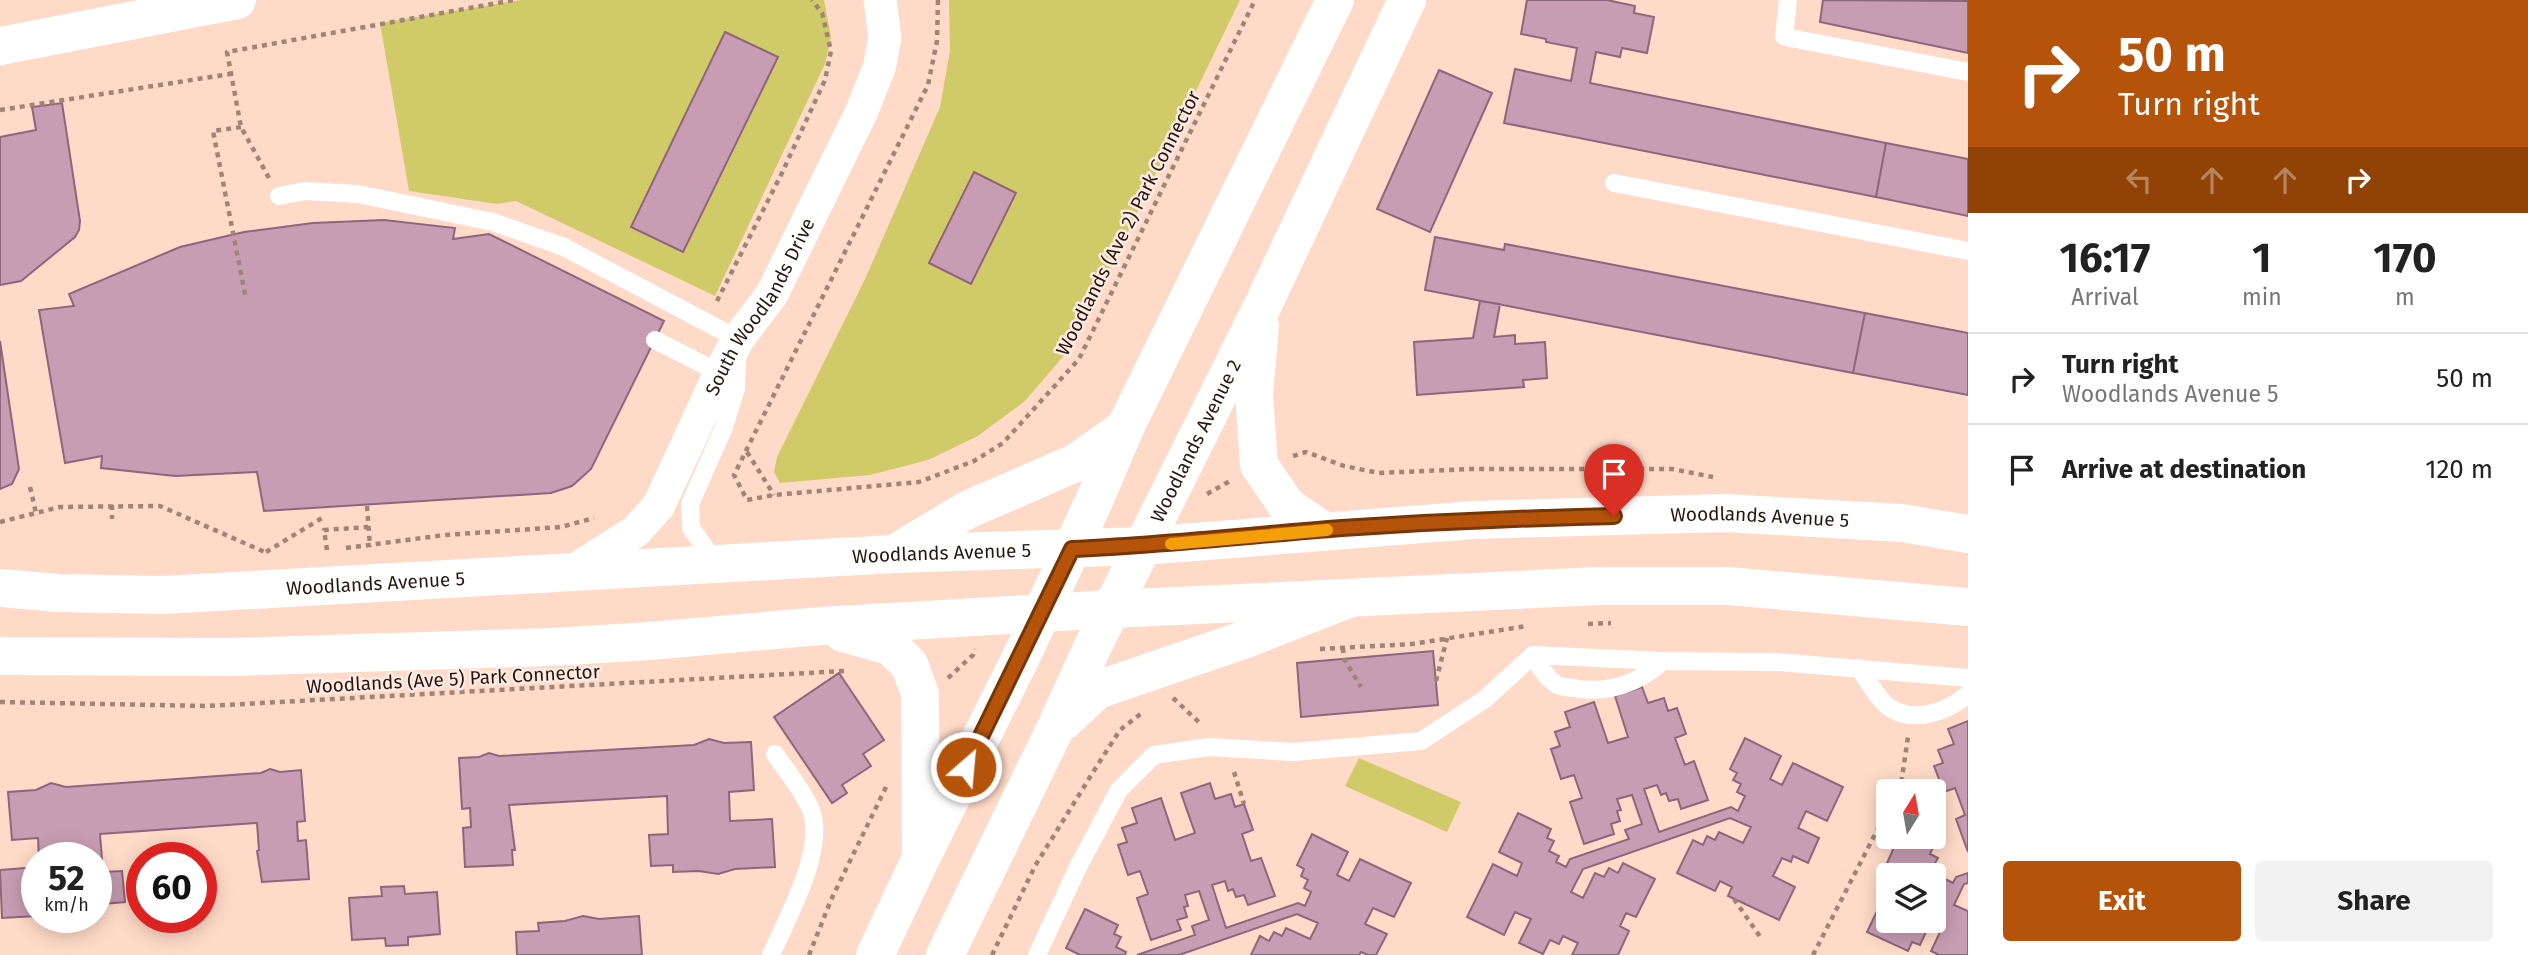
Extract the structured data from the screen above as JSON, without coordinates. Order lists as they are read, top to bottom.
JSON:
{
  "streets": {
    "main road": ["Woodlands Avenue 2", "Woodlands Avenue 5"],
    "street": ["South Woodlands Drive"],
    "path": ["Woodlands (Ave 2) Park Connector", "Woodlands (Ave 5) Park Connector"]
  },
  "crossings": [
    ["South Woodlands Drive", "Woodlands Avenue 5"],
    ["Woodlands Avenue 2", "Woodlands Avenue 5"]
  ],
  "north": "top",
  "page": {
    "turn": ["50 m", "Turn right"],
    "eta": [
      "16:17",
      "Arrival",
      "1",
      "min",
      "170",
      "m"
    ],
    "list": [
      {
        "name": "Turn right",
        "note": "Woodlands Avenue 5",
        "value": "50 m"
      },
      {
        "name": "Arrive at destination",
        "value": "120 m"
      }
    ],
    "speed": "52 km/h",
    "limit": "60",
    "buttons": ["Exit", "Share"]
  }
}
